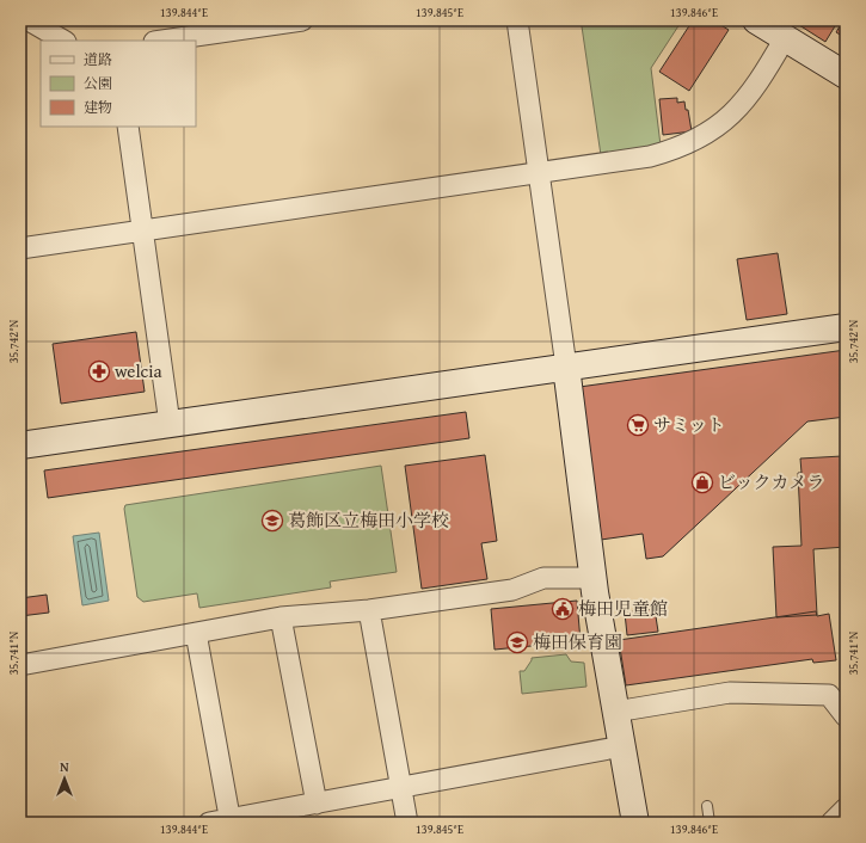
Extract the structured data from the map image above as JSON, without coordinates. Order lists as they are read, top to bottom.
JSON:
{
  "places": {
    "pharmacy": ["welcia"],
    "supermarket": ["サミット"],
    "shop": ["ビックカメラ"],
    "school or university": ["葛飾区立梅田小学校", "梅田保育園"],
    "public building": ["梅田児童館"]
  },
  "legend": ["道路", "公園", "建物"],
  "north": "top",
  "coordinates": [
    "139.844°E",
    "139.845°E",
    "139.846°E",
    "35.742°N",
    "35.741°N"
  ]
}
